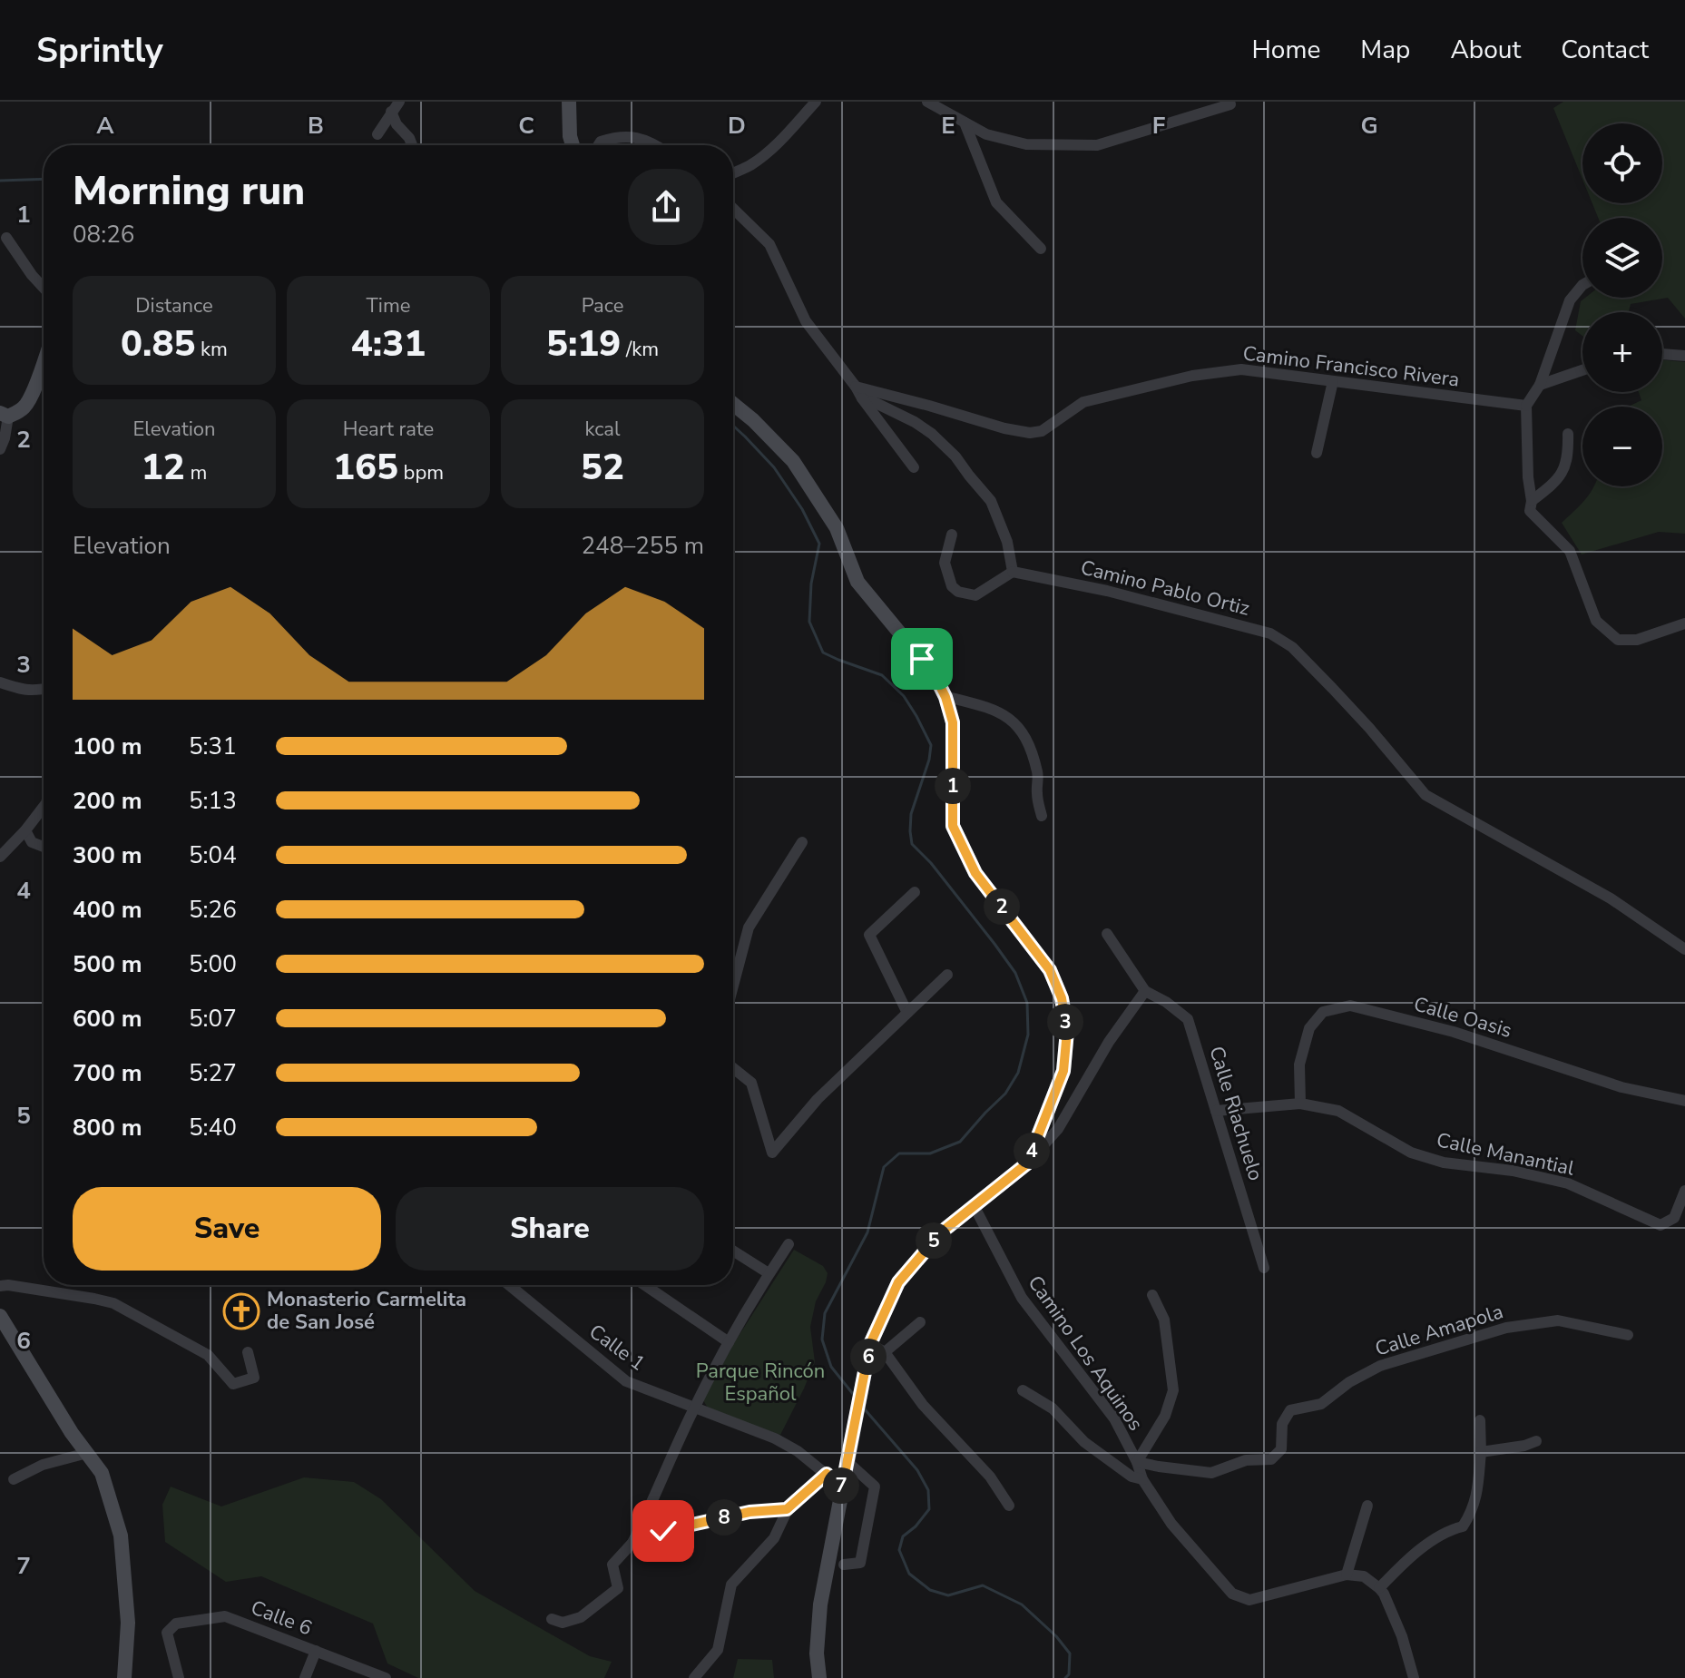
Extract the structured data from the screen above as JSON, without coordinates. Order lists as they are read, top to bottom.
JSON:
{
  "streets": {
    "street": [
      "Camino Francisco Rivera",
      "Camino Pablo Ortiz",
      "Calle Oasis",
      "Calle Riachuelo",
      "Calle Manantial",
      "Calle Amapola",
      "Calle 1",
      "Camino Los Aquinos",
      "Calle 6"
    ]
  },
  "crossings": [
    ["Calle Oasis", "Calle Manantial"],
    ["Calle Riachuelo", "Calle Manantial"],
    ["Calle Amapola", "Camino Los Aquinos"]
  ],
  "parks": ["Parque Rincón Español"],
  "places": {
    "church": ["Monasterio Carmelita de San José"]
  },
  "page": {
    "header": "Sprintly",
    "nav": [
      "Home",
      "Map",
      "About",
      "Contact"
    ],
    "map_buttons": ["+", "−"],
    "heading": ["Morning run", "08:26"],
    "stats": [
      ["Distance", "0.85 km"],
      ["Time", "4:31"],
      ["Pace", "5:19 /km"],
      ["Elevation", "12 m"],
      ["Heart rate", "165 bpm"],
      ["kcal", "52"]
    ],
    "chart": ["Elevation", "248–255 m"],
    "list": [
      {
        "name": "100 m",
        "note": "5:31"
      },
      {
        "name": "200 m",
        "note": "5:13"
      },
      {
        "name": "300 m",
        "note": "5:04"
      },
      {
        "name": "400 m",
        "note": "5:26"
      },
      {
        "name": "500 m",
        "note": "5:00"
      },
      {
        "name": "600 m",
        "note": "5:07"
      },
      {
        "name": "700 m",
        "note": "5:27"
      },
      {
        "name": "800 m",
        "note": "5:40"
      }
    ],
    "pins": [
      "1",
      "2",
      "3",
      "4",
      "5",
      "6",
      "7",
      "8"
    ],
    "buttons": ["Save", "Share"]
  },
  "grid": {
    "columns": [
      "A",
      "B",
      "C",
      "D",
      "E",
      "F",
      "G"
    ],
    "rows": [
      "1",
      "2",
      "3",
      "4",
      "5",
      "6",
      "7"
    ]
  }
}
